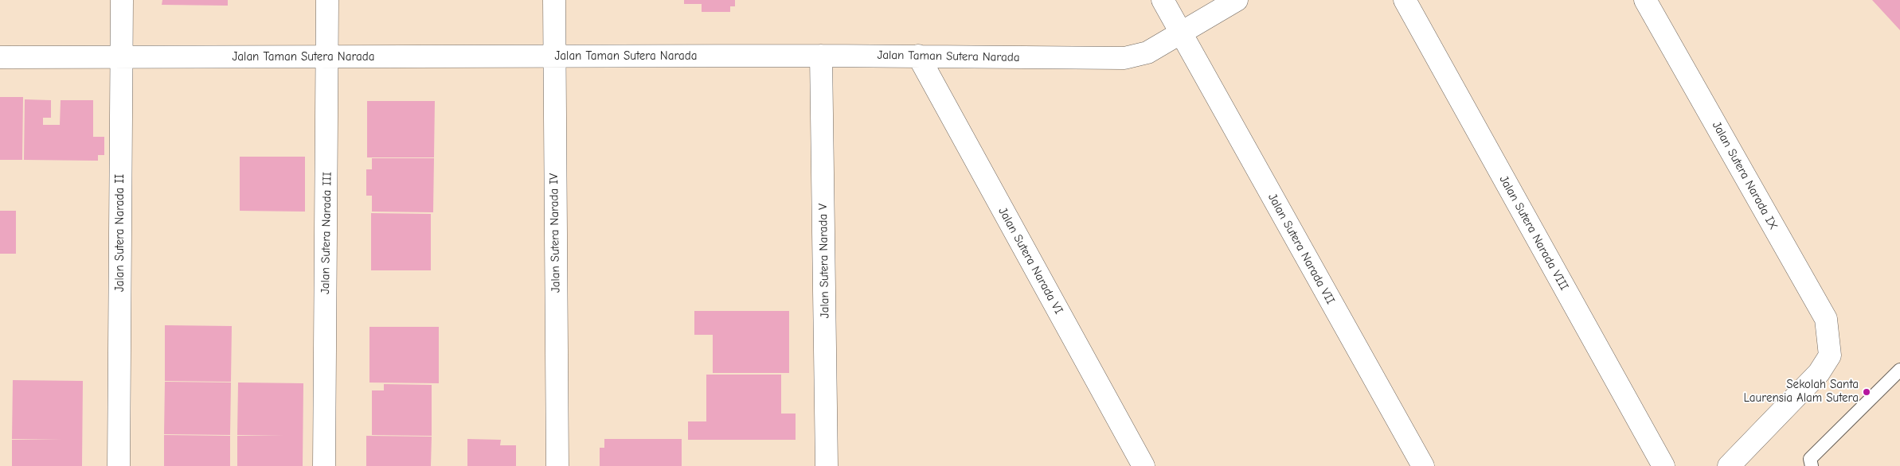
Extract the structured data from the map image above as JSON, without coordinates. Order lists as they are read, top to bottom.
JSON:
{
  "streets": {
    "street": [
      "Jalan Taman Sutera Narada",
      "Jalan Sutera Narada IX",
      "Jalan Sutera Narada II",
      "Jalan Sutera Narada III",
      "Jalan Sutera Narada IV",
      "Jalan Sutera Narada VIII",
      "Jalan Sutera Narada VII",
      "Jalan Sutera Narada V",
      "Jalan Sutera Narada VI"
    ]
  },
  "crossings": [
    ["Jalan Taman Sutera Narada", "Jalan Sutera Narada II"],
    ["Jalan Taman Sutera Narada", "Jalan Sutera Narada III"],
    ["Jalan Taman Sutera Narada", "Jalan Sutera Narada IV"],
    ["Jalan Taman Sutera Narada", "Jalan Sutera Narada VII"],
    ["Jalan Taman Sutera Narada", "Jalan Sutera Narada V"],
    ["Jalan Taman Sutera Narada", "Jalan Sutera Narada VI"]
  ],
  "places": ["Sekolah Santa Laurensia Alam Sutera"]
}
